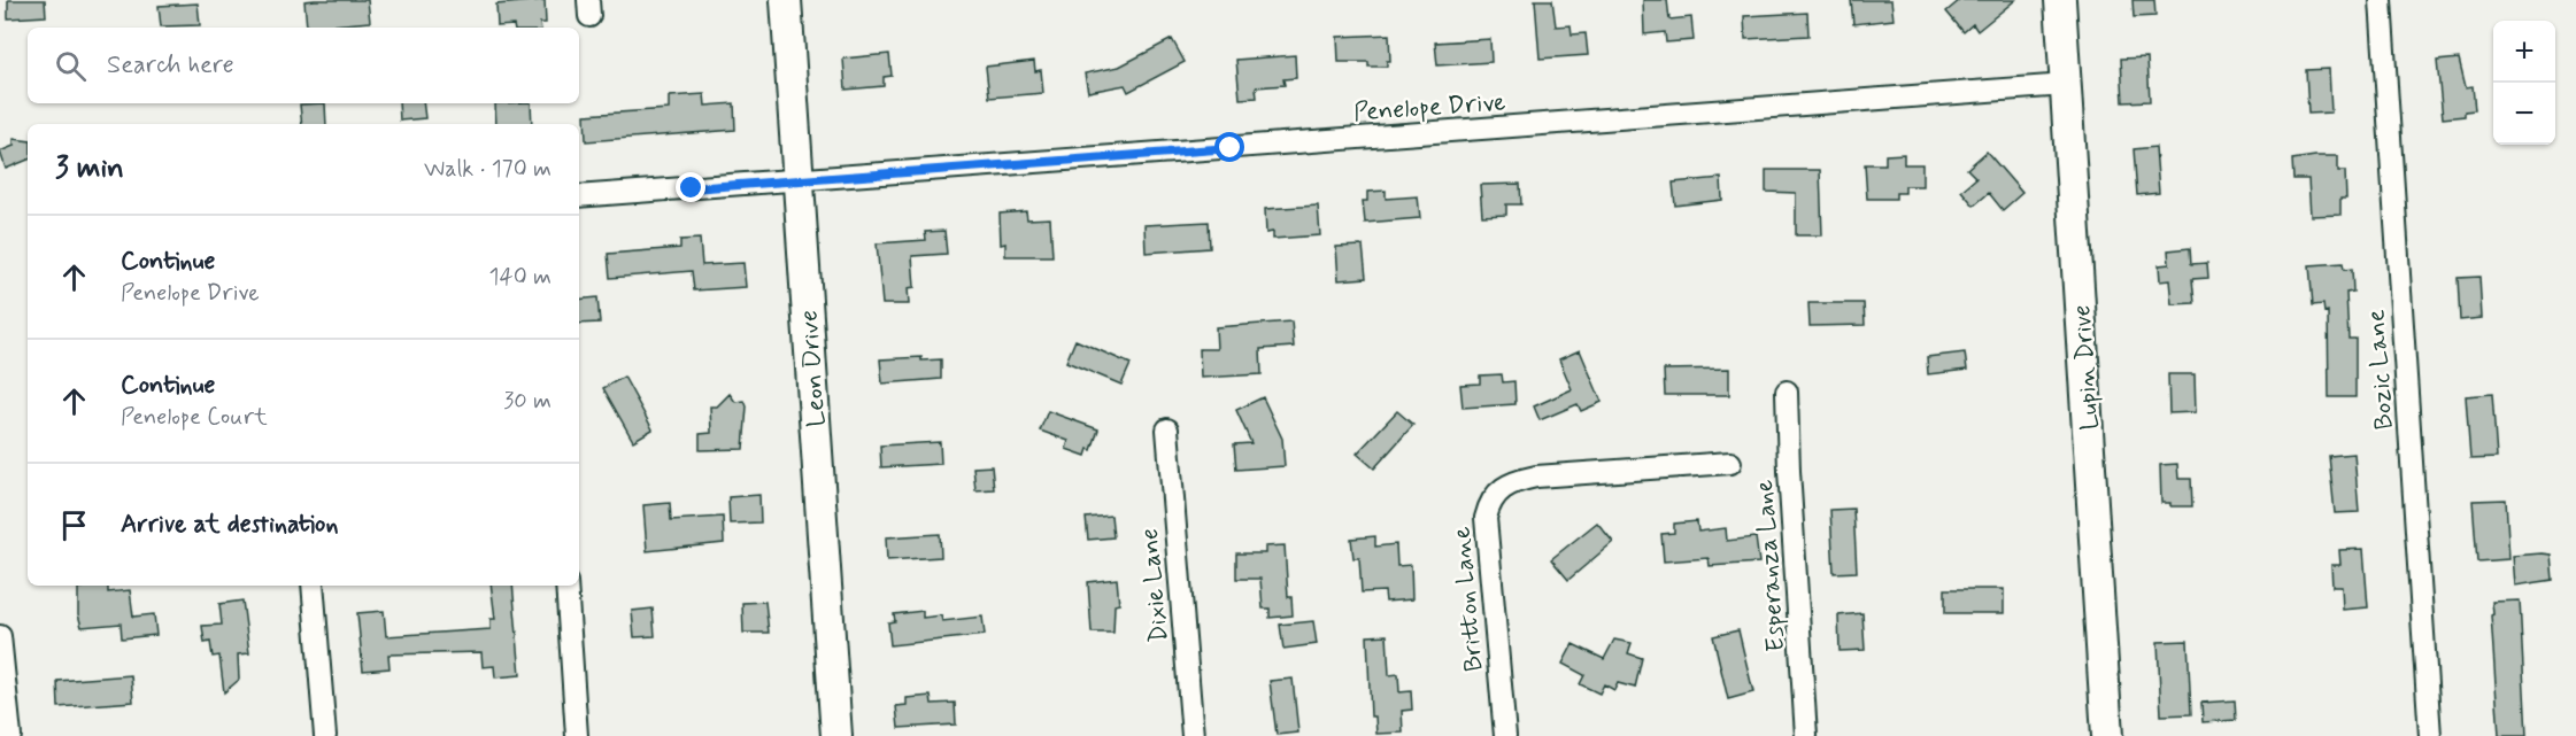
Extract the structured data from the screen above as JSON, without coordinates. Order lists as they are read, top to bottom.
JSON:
{
  "streets": {
    "street": [
      "Penelope Drive",
      "Lupin Drive",
      "Leon Drive",
      "Bozic Lane",
      "Esperanza Lane",
      "Dixie Lane",
      "Britton Lane"
    ]
  },
  "crossings": [
    ["Penelope Drive", "Lupin Drive"],
    ["Penelope Drive", "Leon Drive"]
  ],
  "page": {
    "map_buttons": ["+", "−"],
    "search": "Search here",
    "heading": ["3 min", "Walk · 170 m"],
    "list": [
      ["Continue", "Penelope Drive", "140 m"],
      ["Continue", "Penelope Court", "30 m"],
      "Arrive at destination"
    ]
  }
}
